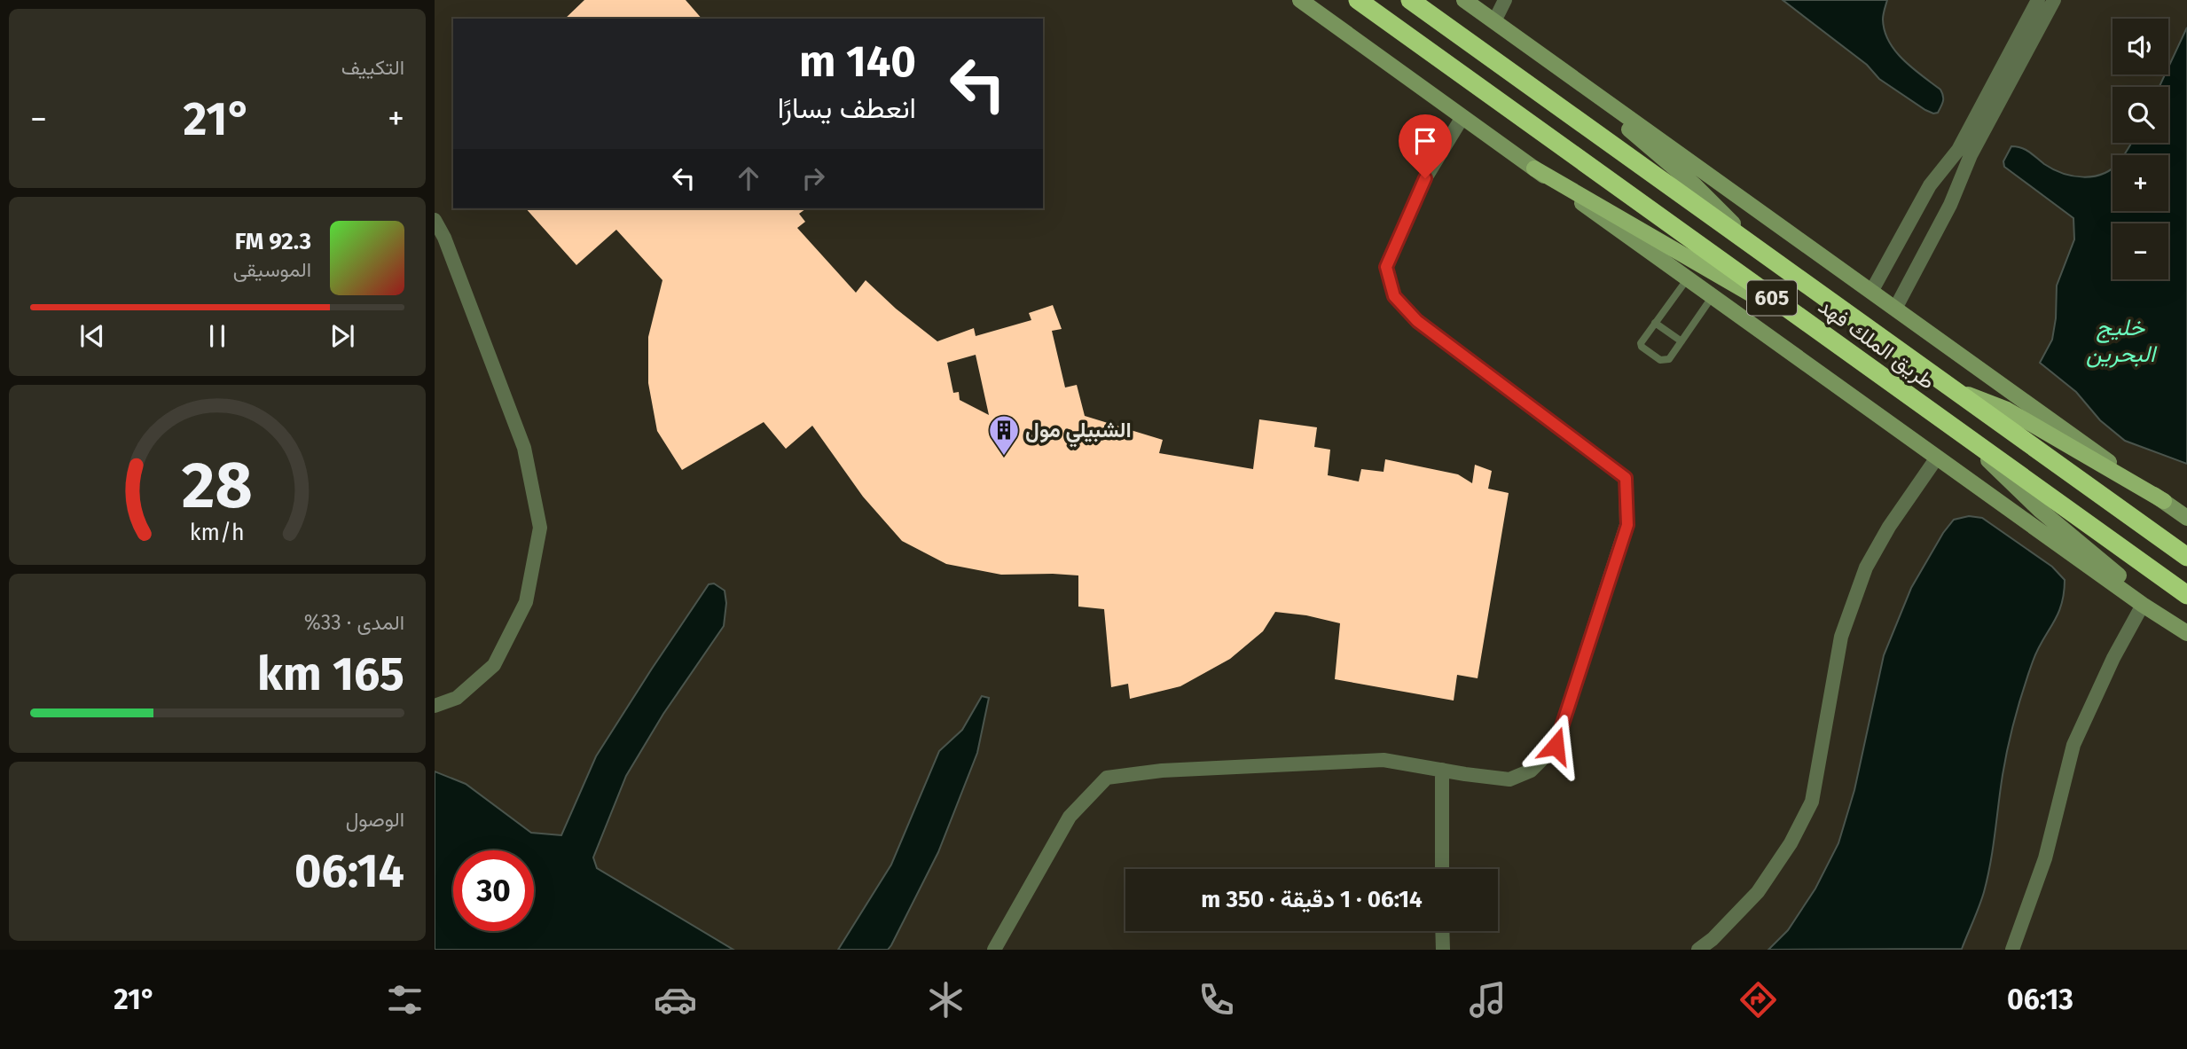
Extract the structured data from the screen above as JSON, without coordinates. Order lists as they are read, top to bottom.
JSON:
{
  "streets": {
    "highway": ["605", "طريق الملك فهد"]
  },
  "water": ["خليج البحرين"],
  "places": {
    "building": ["الشبيلي مول"]
  },
  "page": {
    "tile": [
      "التكييف",
      ["المدى · 33%", "165 km"],
      ["الوصول", "06:14"]
    ],
    "map_buttons": ["+", "−"],
    "turn": ["140 m", "انعطف يسارًا"],
    "heat": ["−", "21°", "+"],
    "song": ["92.3 FM", "الموسيقى"],
    "limit": "30",
    "trip": "06:14 · 1 دقيقة · 350 m",
    "tabs": ["06:13", "21°"],
    "gauge": ["28", "km/h"]
  }
}
